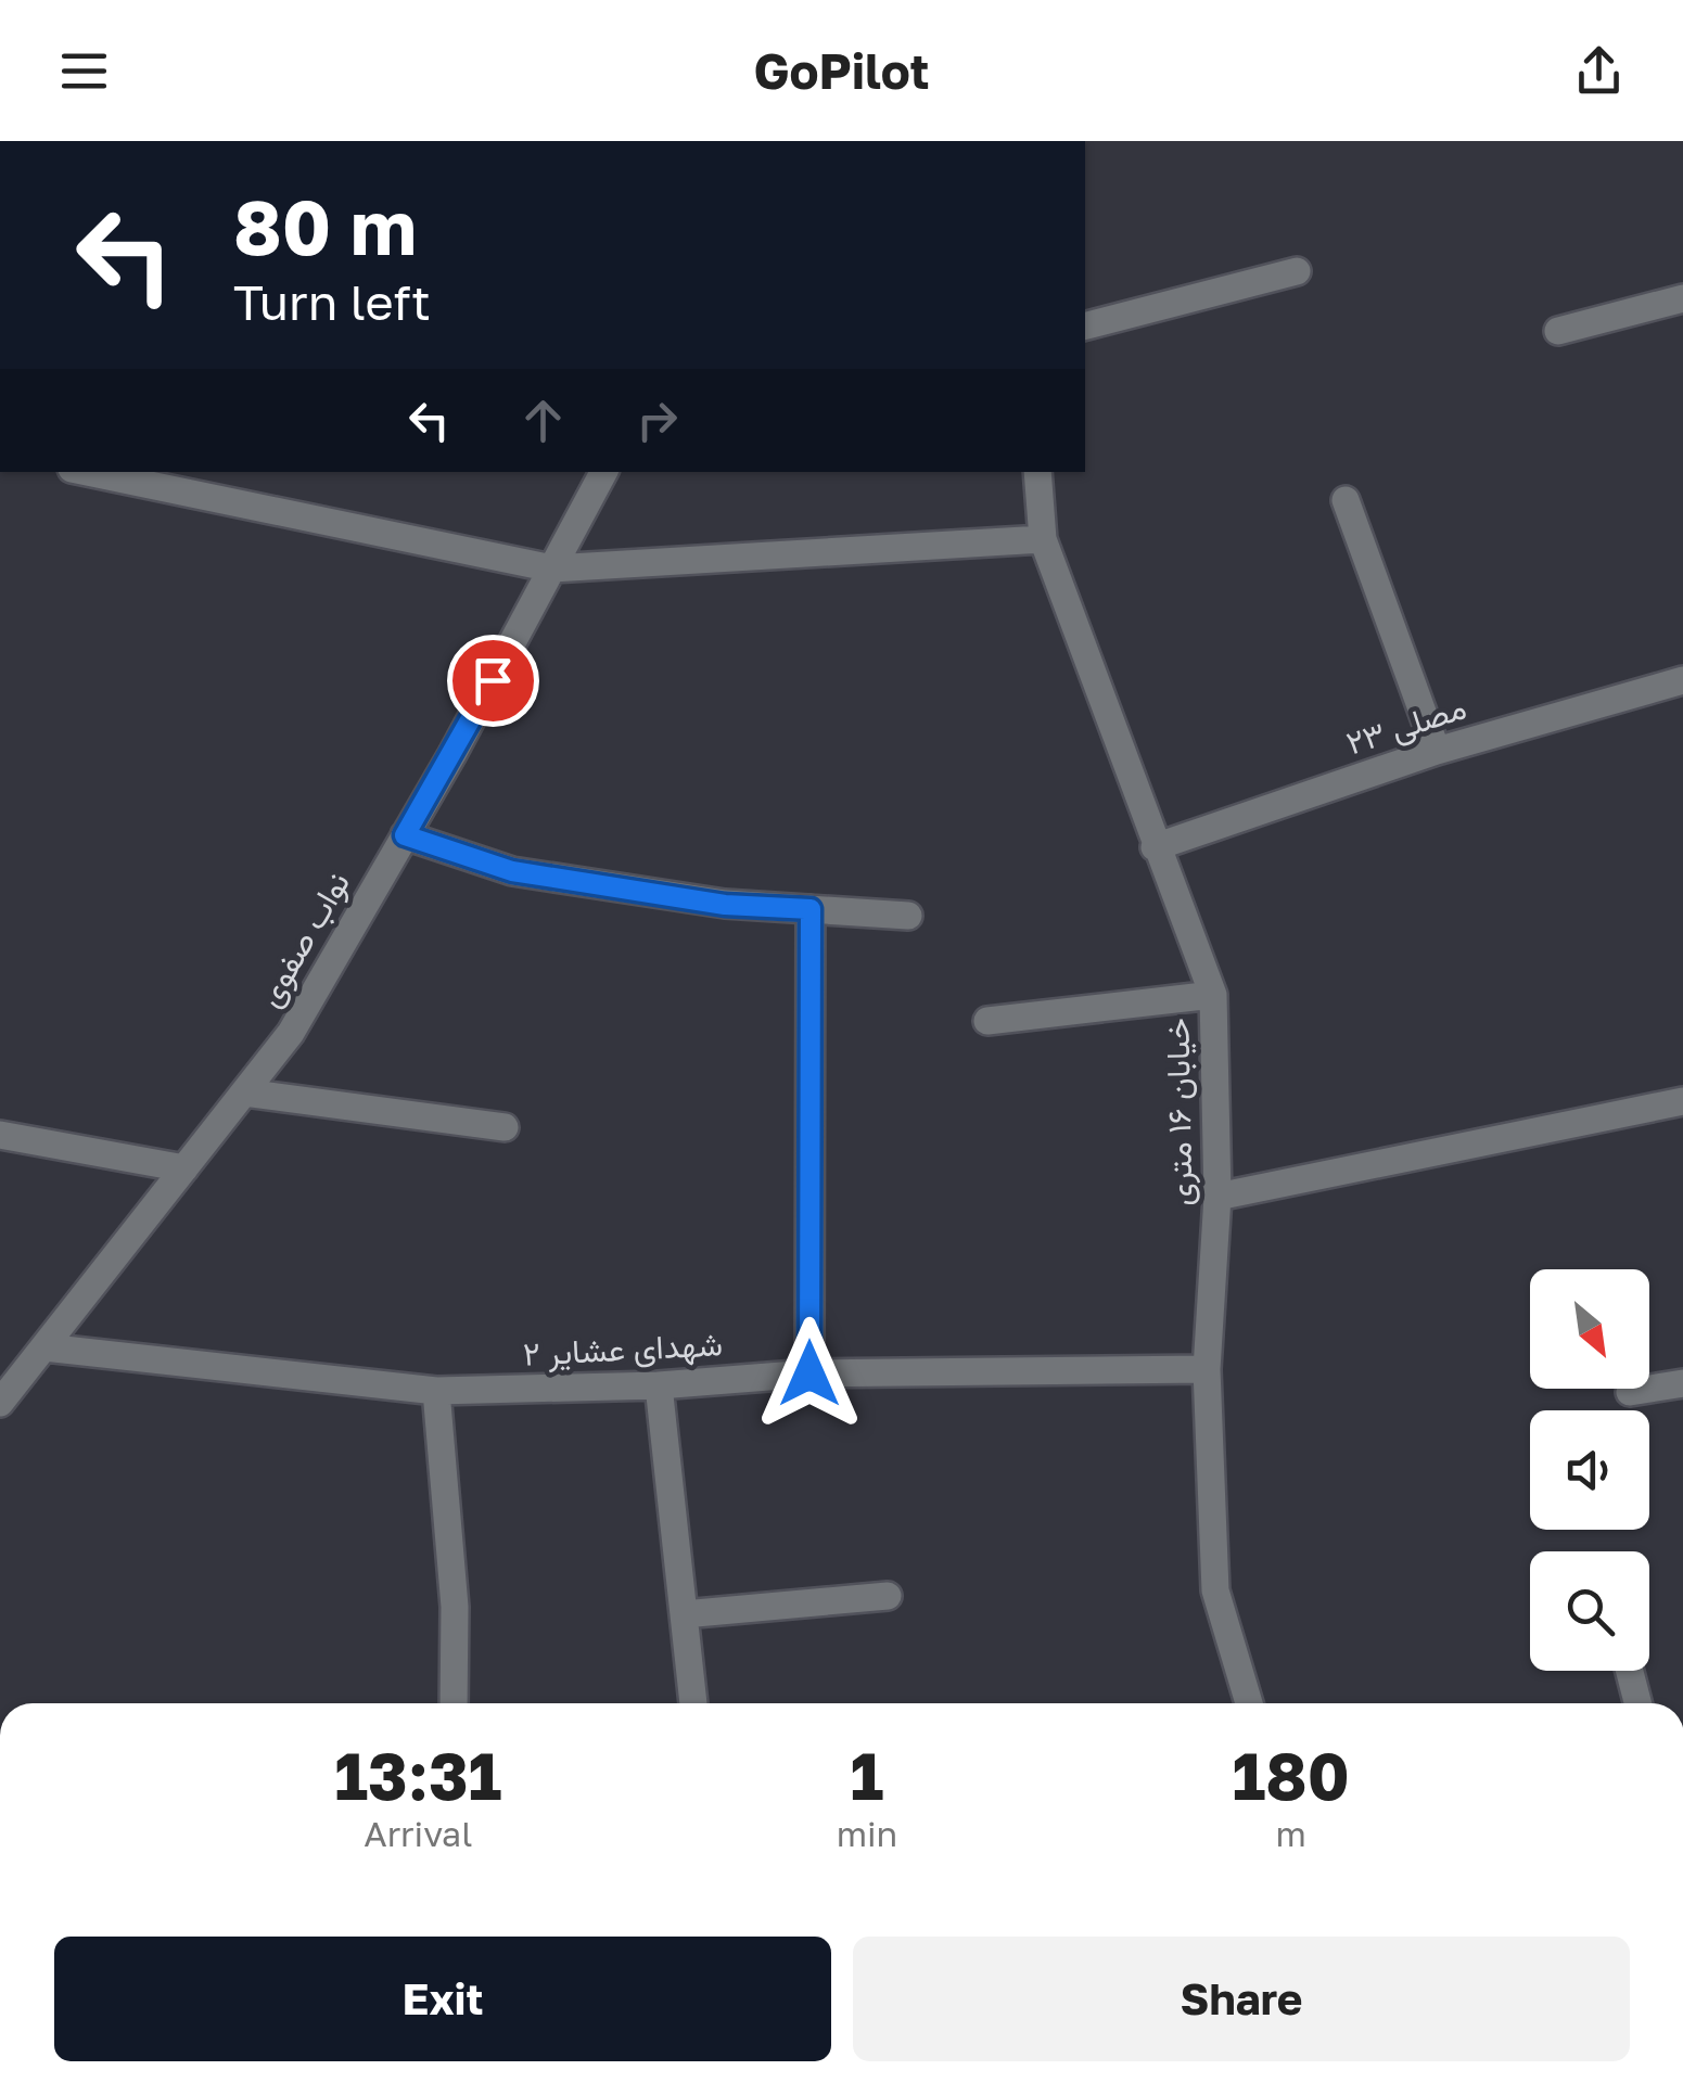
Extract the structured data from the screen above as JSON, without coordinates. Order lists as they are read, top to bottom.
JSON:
{
  "streets": {
    "street": [
      "مصلی ۲۳",
      "نواب صفوی",
      "خیابان ۱۶ متری",
      "شهدای عشایر ۲"
    ]
  },
  "crossings": [
    ["مصلی ۲۳", "خیابان ۱۶ متری"],
    ["نواب صفوی", "شهدای عشایر ۲"],
    ["خیابان ۱۶ متری", "شهدای عشایر ۲"]
  ],
  "north": "bottom right",
  "page": {
    "header": "GoPilot",
    "turn": ["80 m", "Turn left"],
    "eta": [
      "13:31",
      "Arrival",
      "1",
      "min",
      "180",
      "m"
    ],
    "buttons": ["Exit", "Share"]
  }
}
